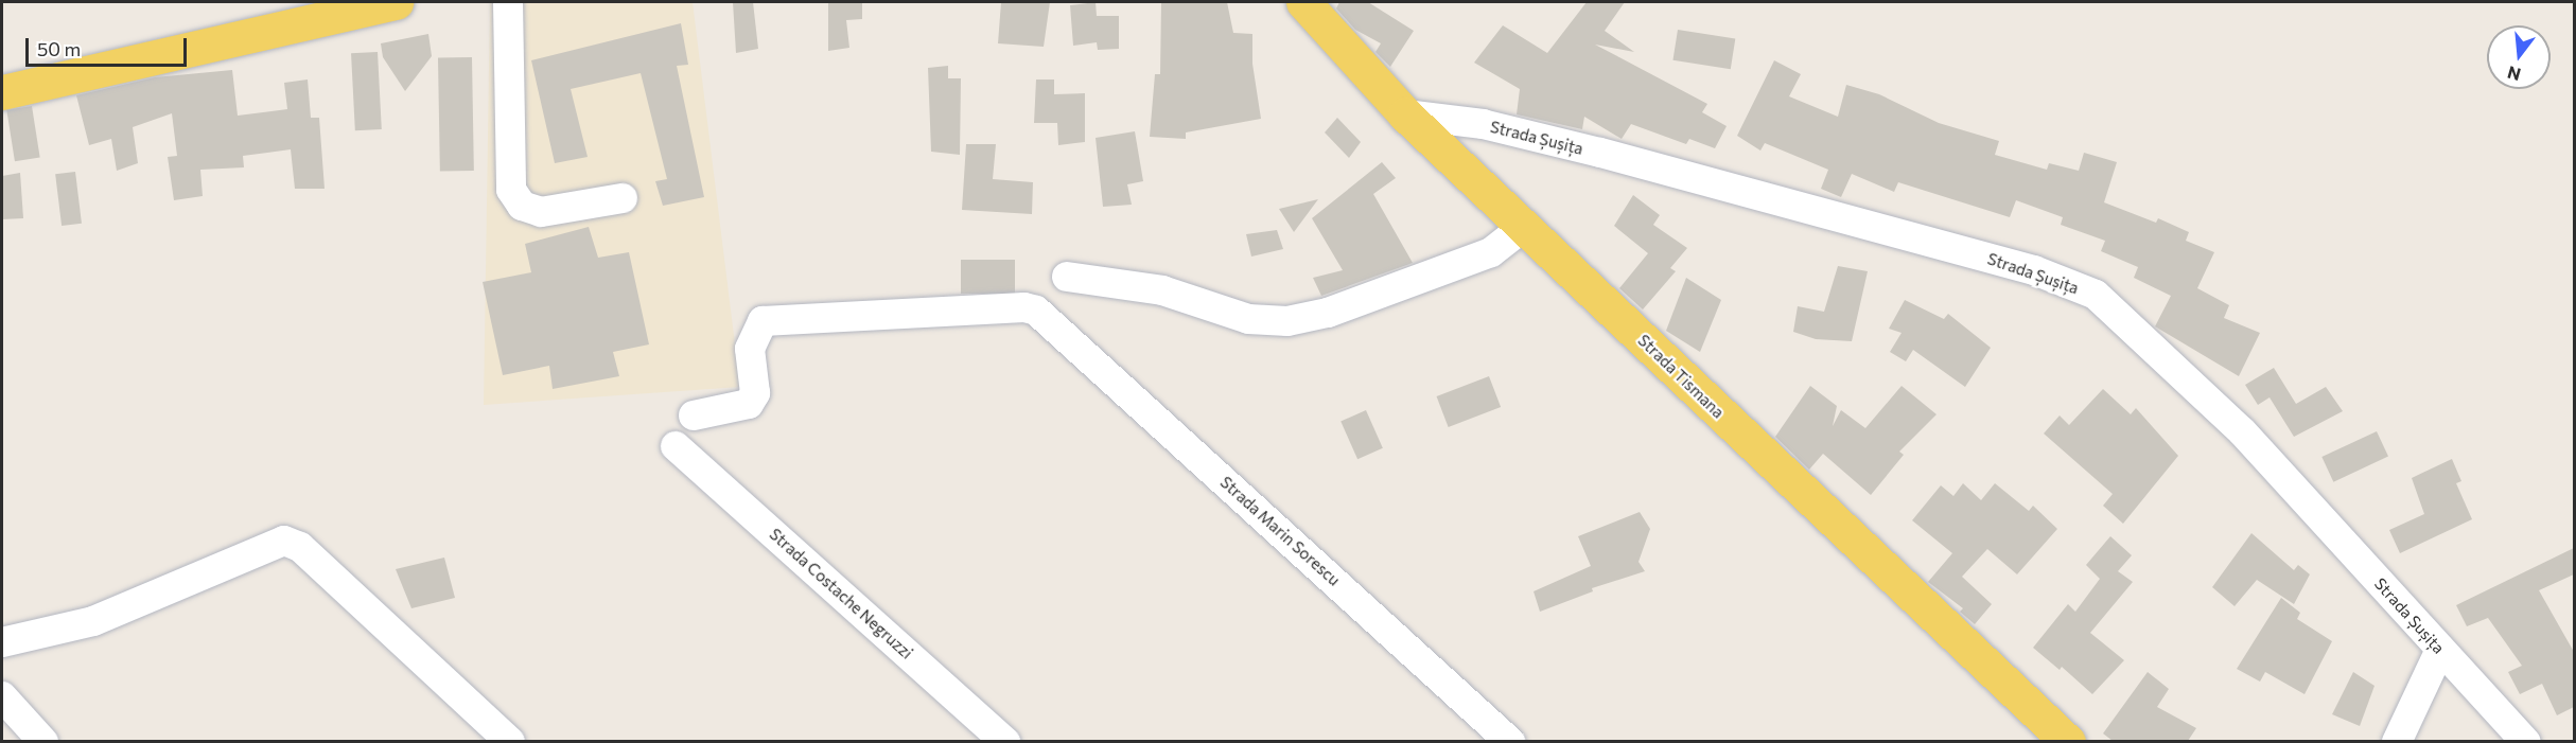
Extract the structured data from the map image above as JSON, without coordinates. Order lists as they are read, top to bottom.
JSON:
{
  "streets": {
    "main road": ["Strada Tismana"],
    "street": ["Strada Șușița", "Strada Marin Sorescu", "Strada Costache Negruzzi"]
  },
  "crossings": [
    ["Strada Șușița", "Strada Tismana"]
  ],
  "scale_bar": "50 m",
  "north": "bottom"
}
